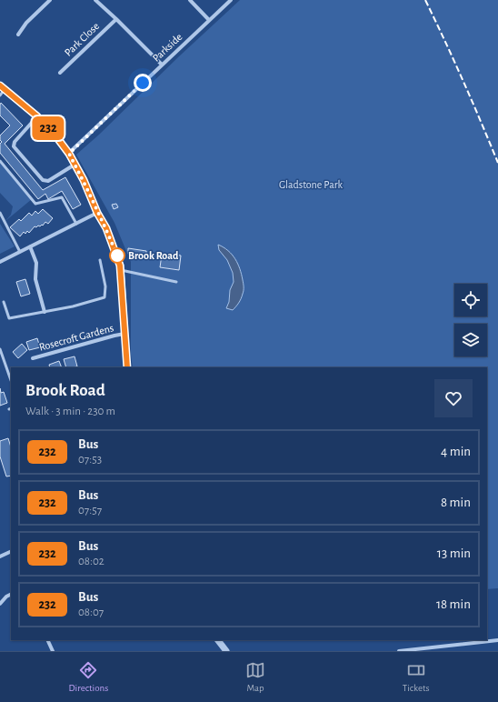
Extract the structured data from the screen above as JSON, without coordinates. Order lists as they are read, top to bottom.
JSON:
{
  "streets": {
    "street": ["Park Close", "Parkside", "Rosecroft Gardens"]
  },
  "parks": ["Gladstone Park"],
  "places": ["Brook Road"],
  "lines": ["bus line 232"],
  "page": {
    "on_map": "232",
    "heading": ["Brook Road", "Walk · 3 min · 230 m"],
    "list": [
      {
        "mark": "232",
        "name": "Bus",
        "note": "07:53",
        "value": "4 min"
      },
      {
        "mark": "232",
        "name": "Bus",
        "note": "07:57",
        "value": "8 min"
      },
      {
        "mark": "232",
        "name": "Bus",
        "note": "08:02",
        "value": "13 min"
      },
      {
        "mark": "232",
        "name": "Bus",
        "note": "08:07",
        "value": "18 min"
      }
    ],
    "tabs": ["Directions", "Map", "Tickets"]
  }
}
